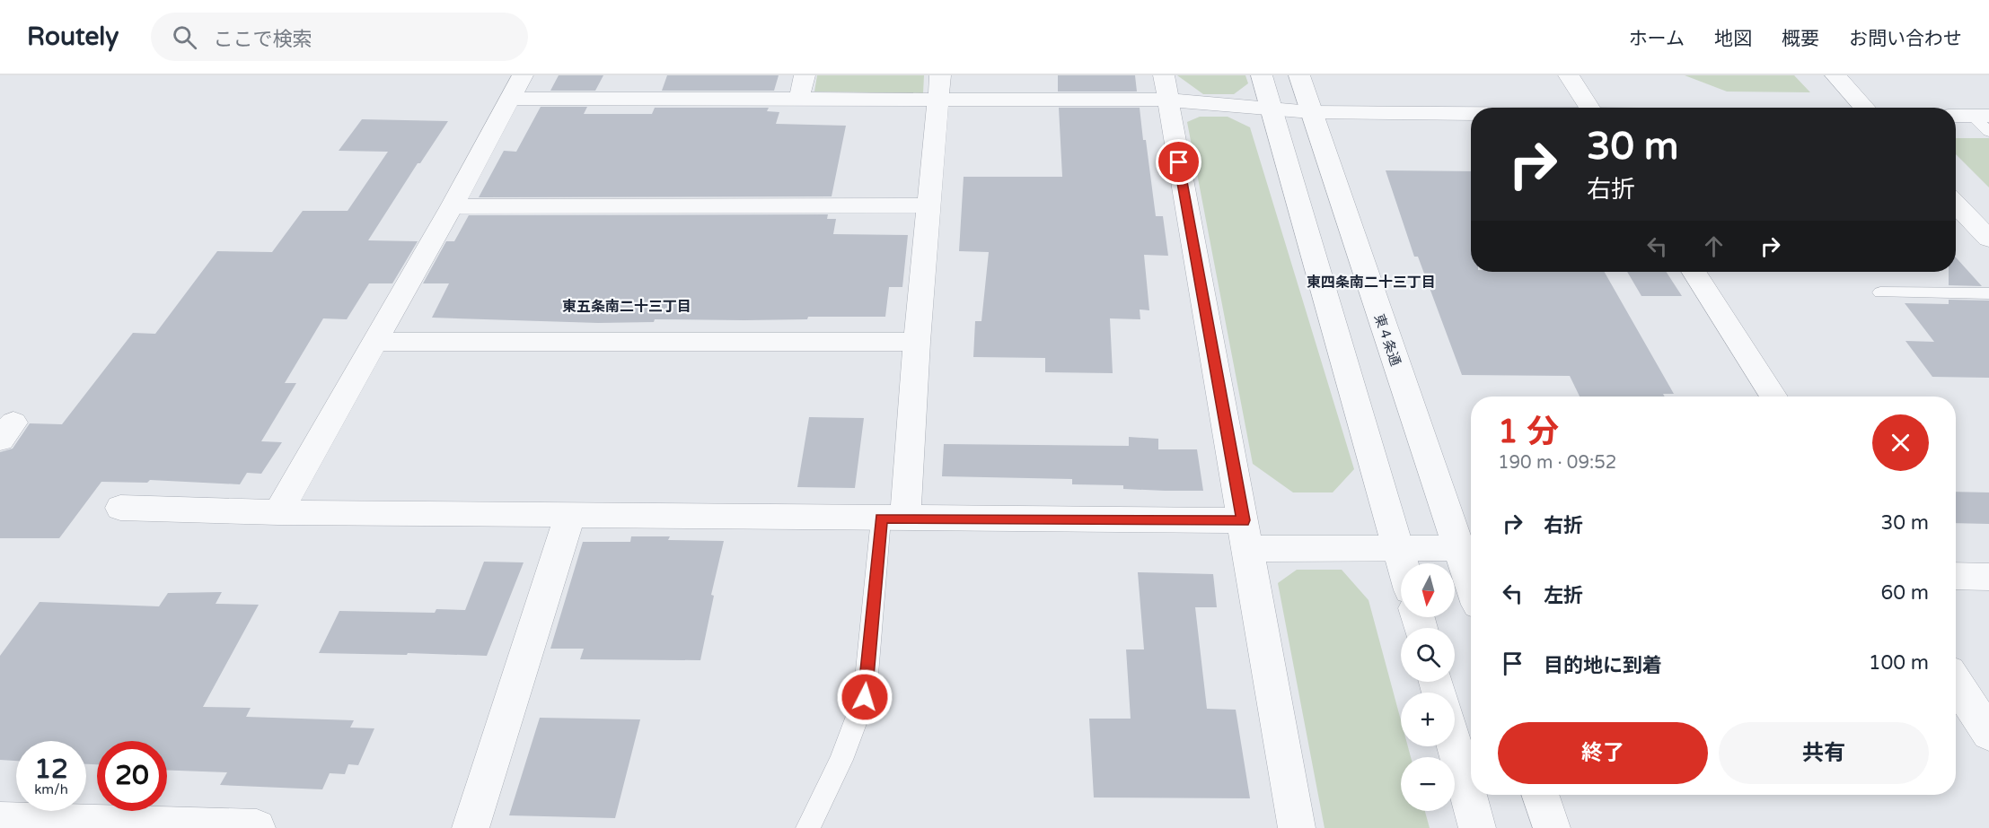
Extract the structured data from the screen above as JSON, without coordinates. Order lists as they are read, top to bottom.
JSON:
{
  "streets": {
    "street": ["東４条通"]
  },
  "districts": ["東四条南二十三丁目", "東五条南二十三丁目"],
  "north": "bottom",
  "page": {
    "header": "Routely",
    "search": "ここで検索",
    "nav": [
      "ホーム",
      "地図",
      "概要",
      "お問い合わせ"
    ],
    "turn": ["30 m", "右折"],
    "heading": ["1 分", "190 m · 09:52"],
    "list": [
      {
        "name": "右折",
        "value": "30 m"
      },
      {
        "name": "左折",
        "value": "60 m"
      },
      {
        "name": "目的地に到着",
        "value": "100 m"
      }
    ],
    "map_buttons": ["+", "−"],
    "buttons": ["終了", "共有"],
    "speed": "12 km/h",
    "limit": "20"
  }
}
